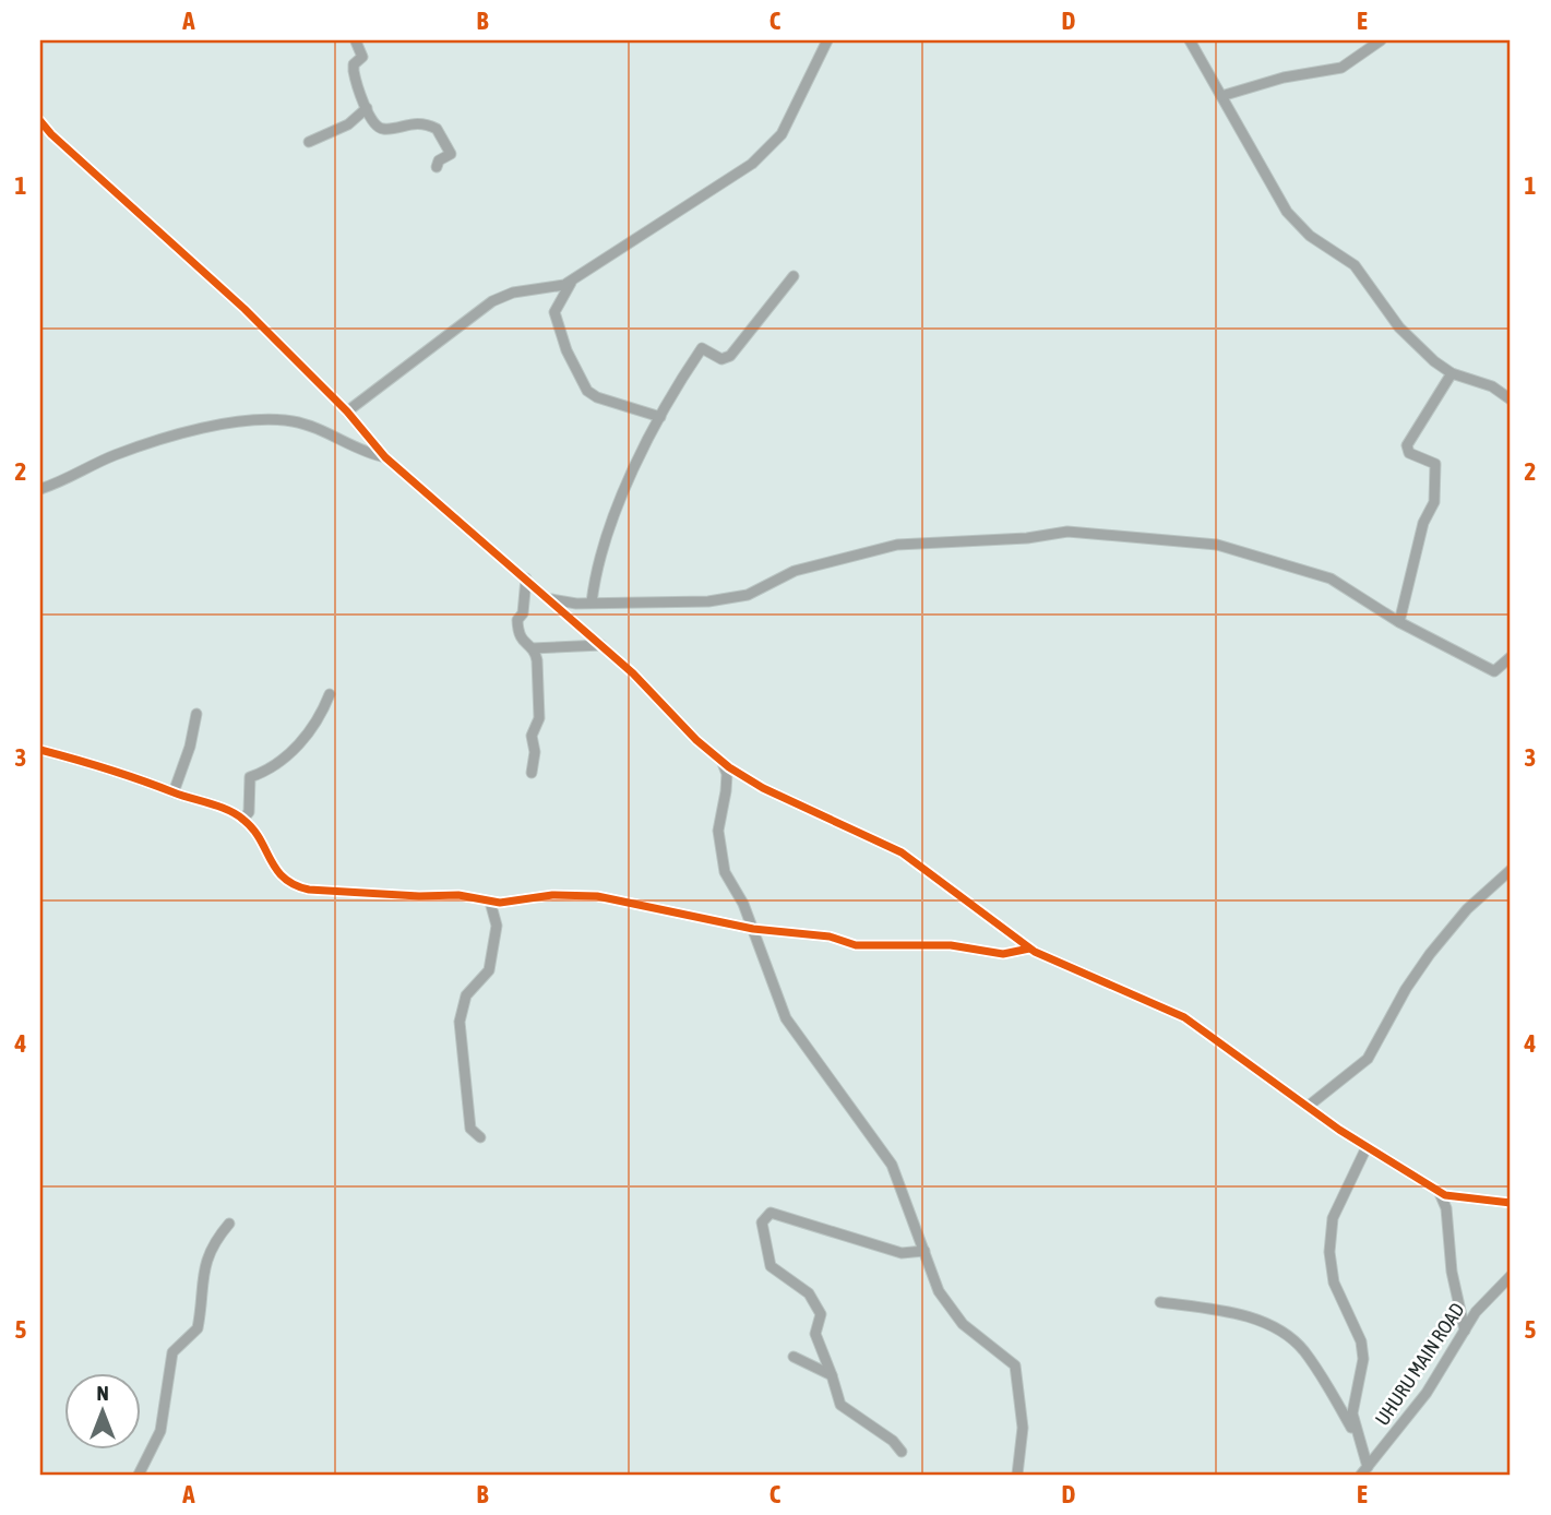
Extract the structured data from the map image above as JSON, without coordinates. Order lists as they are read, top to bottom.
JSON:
{
  "streets": {
    "street": ["UHURU MAIN ROAD"]
  },
  "north": "top",
  "grid": {
    "columns": [
      "A",
      "B",
      "C",
      "D",
      "E"
    ],
    "rows": [
      "1",
      "2",
      "3",
      "4",
      "5"
    ]
  }
}
